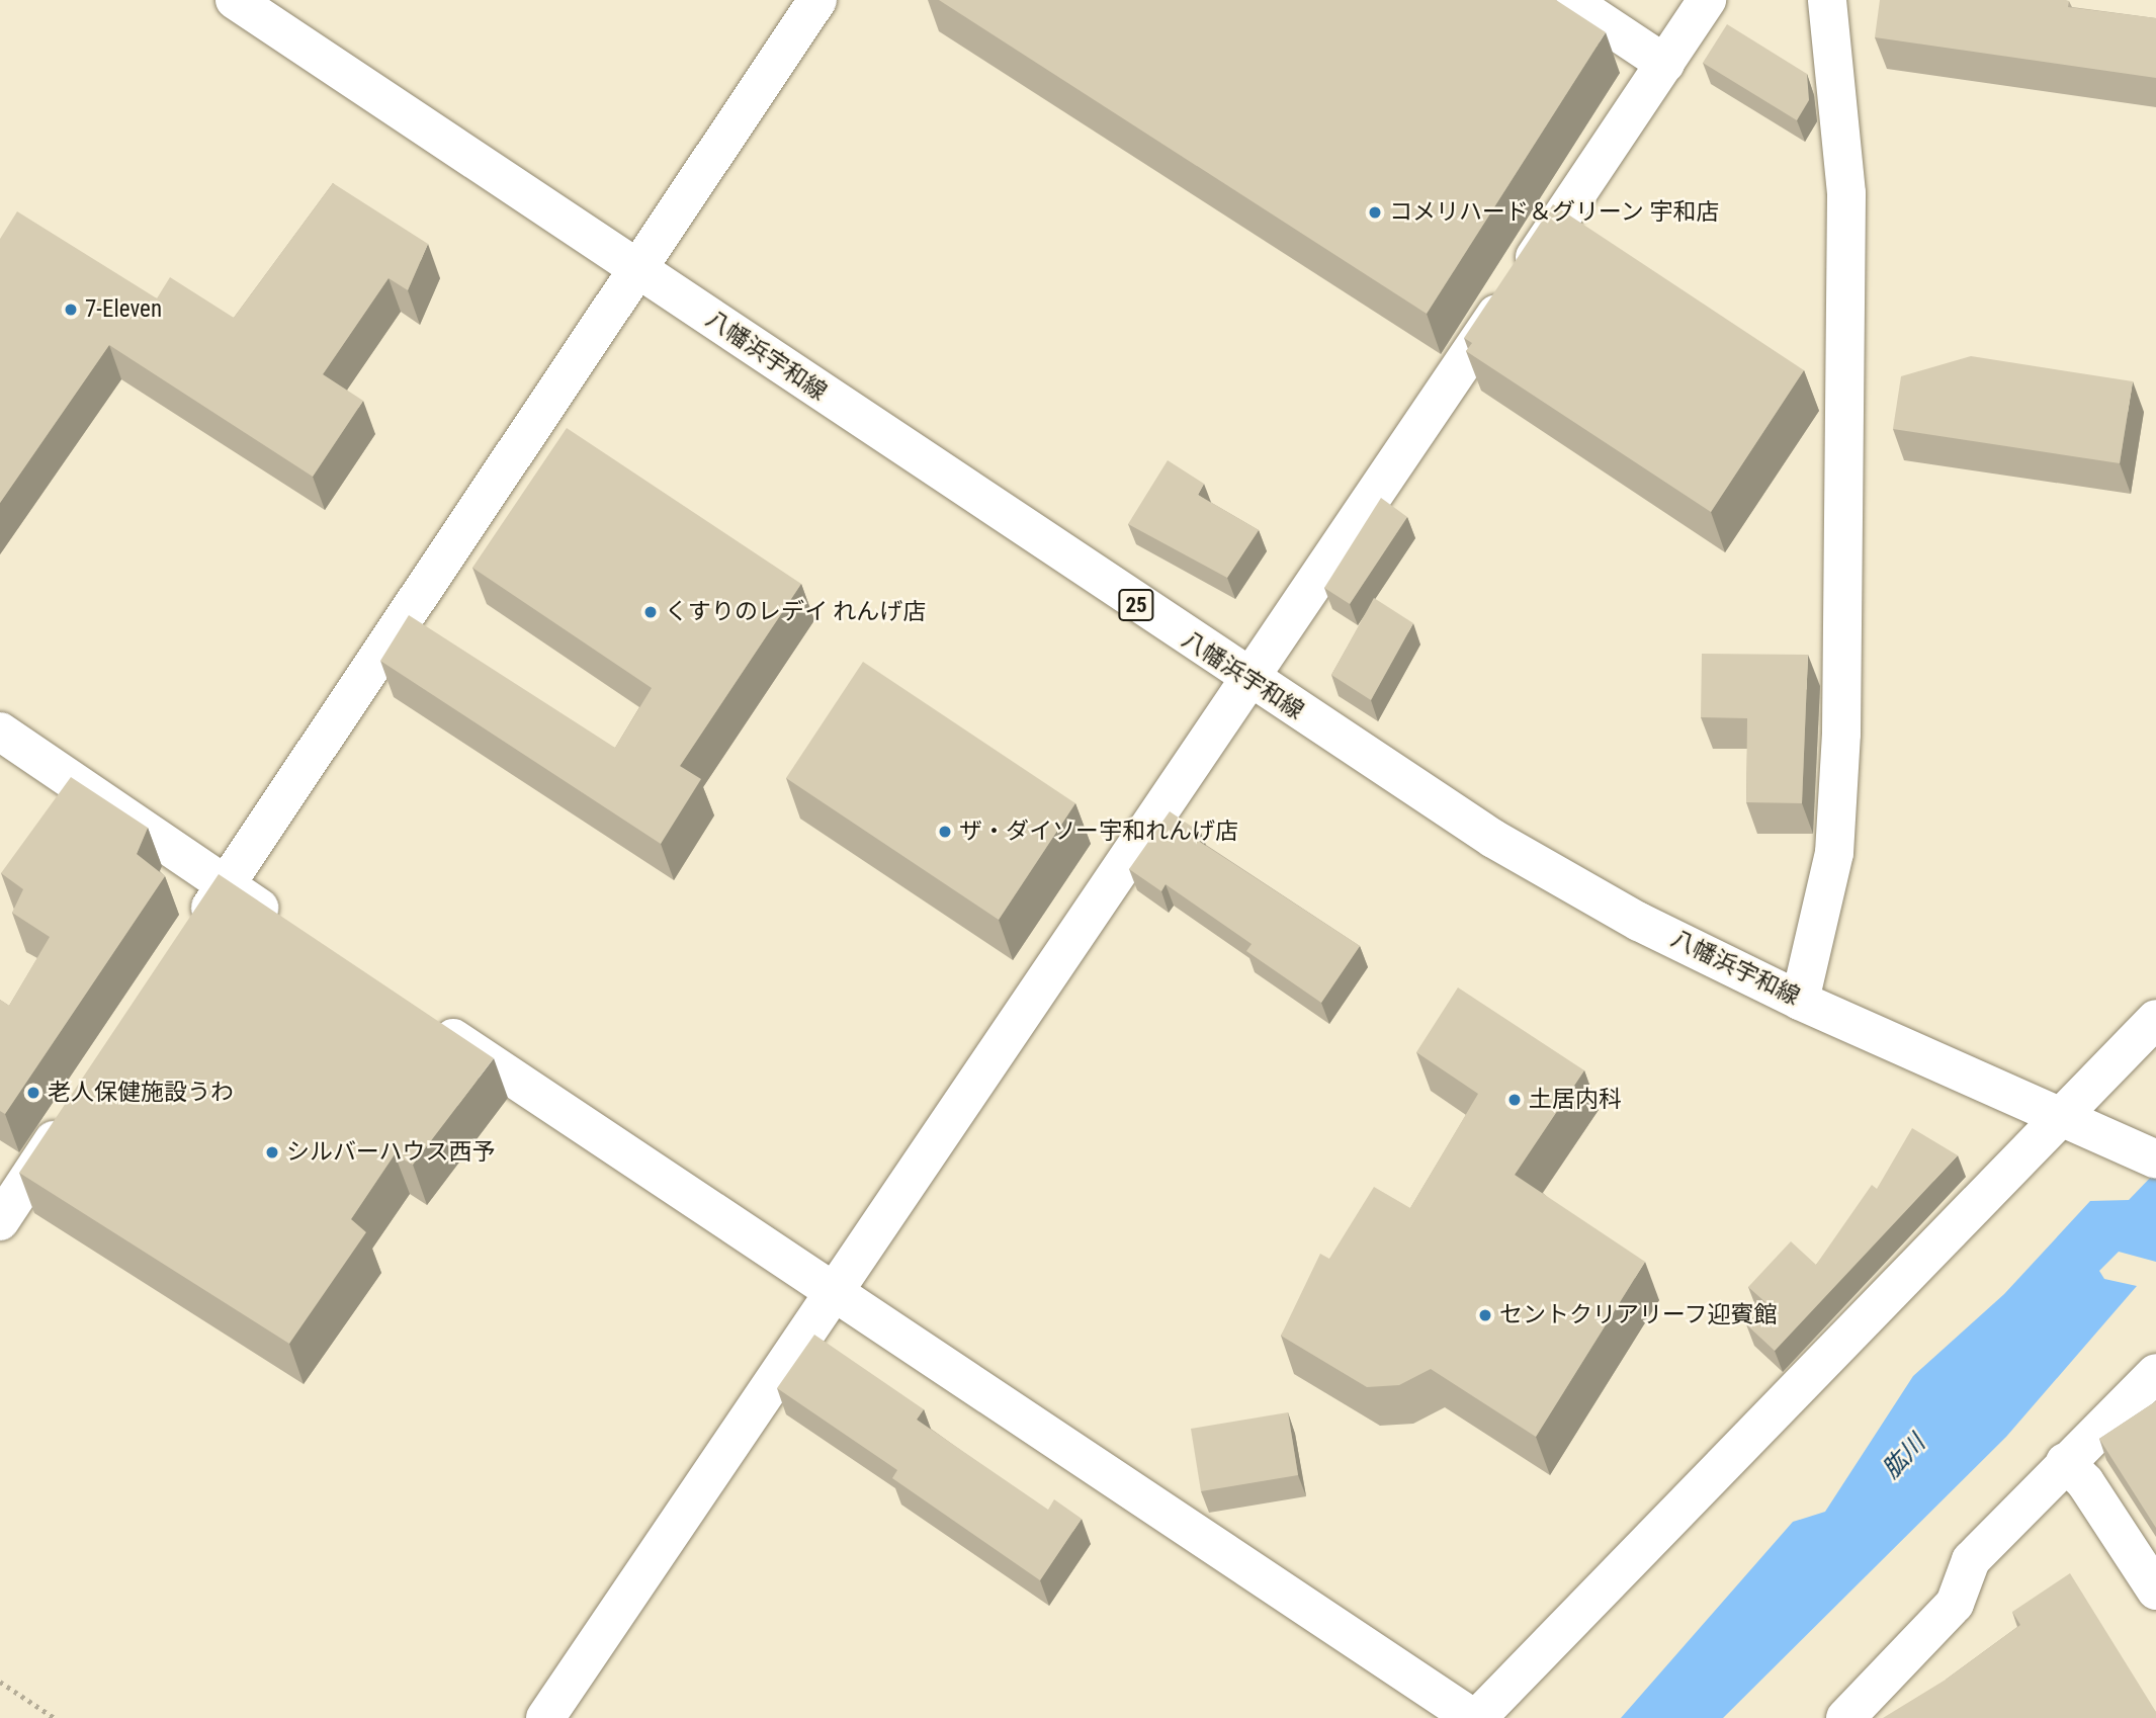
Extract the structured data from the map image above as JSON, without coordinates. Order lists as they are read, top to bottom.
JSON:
{
  "streets": {
    "street": ["八幡浜宇和線", "25"]
  },
  "crossings": [
    ["八幡浜宇和線", "25"]
  ],
  "water": ["肱川"],
  "places": [
    "コメリハード＆グリーン 宇和店",
    "7-Eleven",
    "くすりのレデイ れんげ店",
    "ザ・ダイソー宇和れんげ店",
    "老人保健施設うわ",
    "土居内科",
    "シルバーハウス西予",
    "セントクリアリーフ迎賓館"
  ]
}
